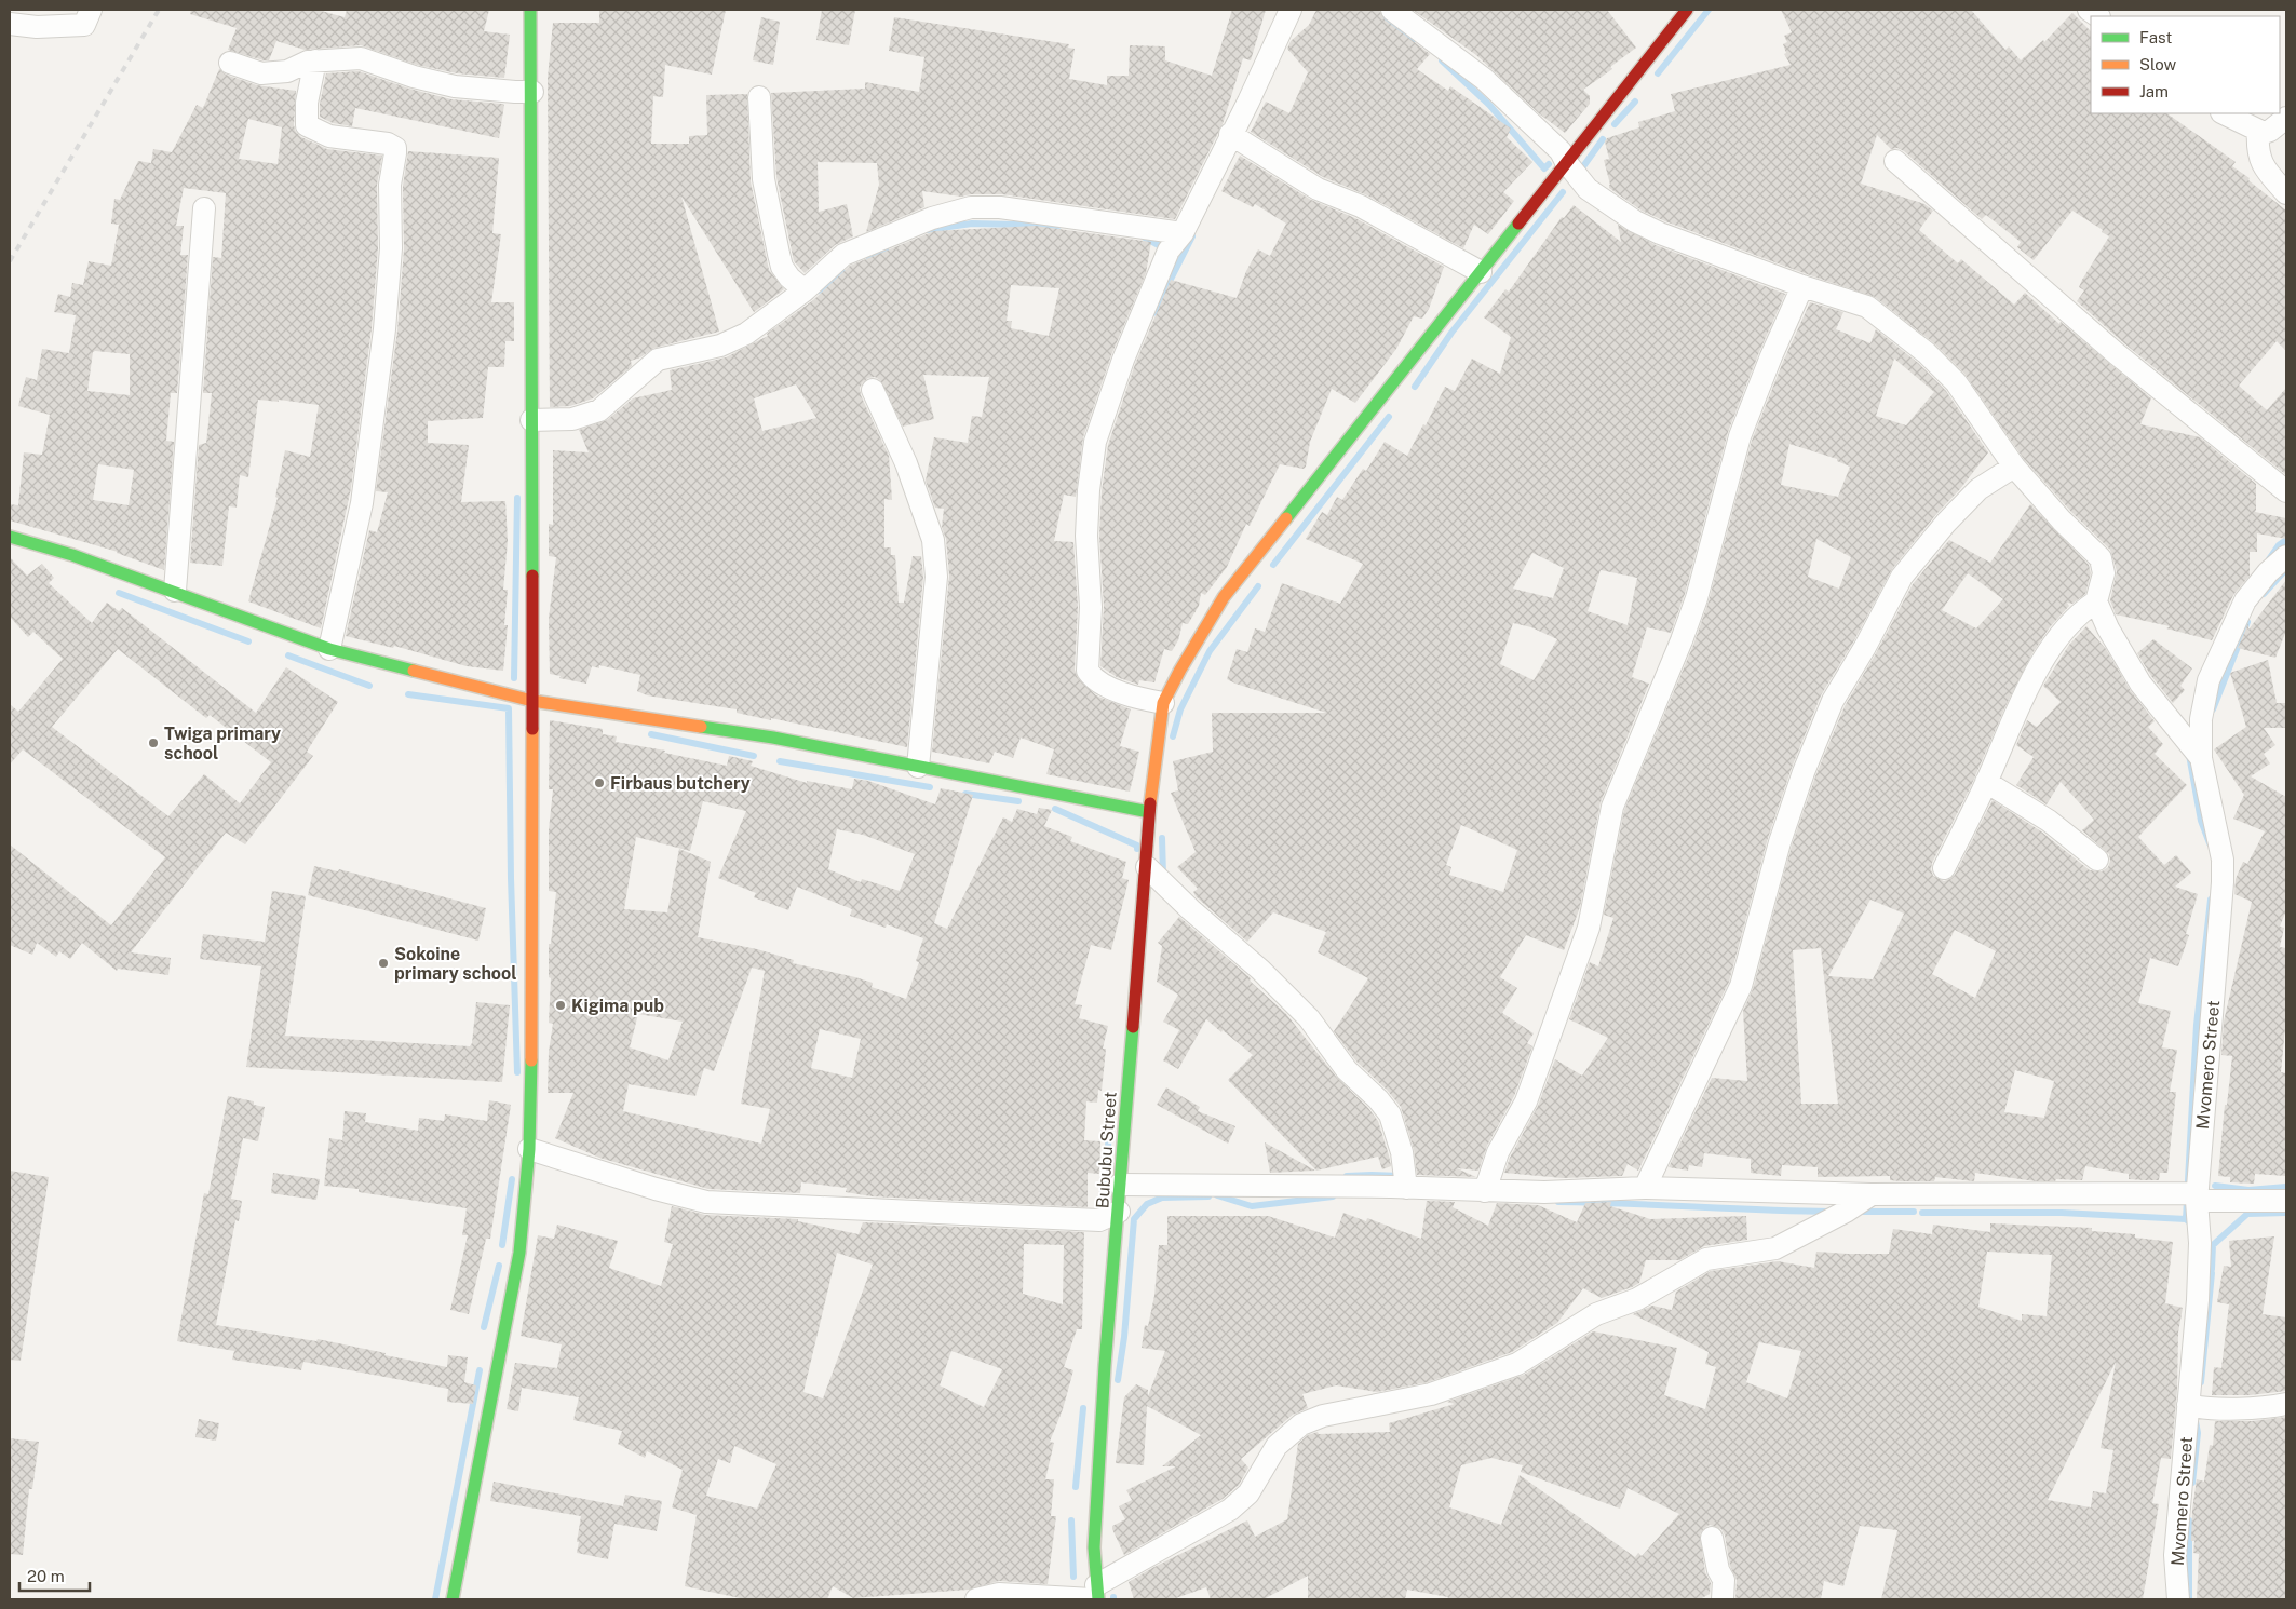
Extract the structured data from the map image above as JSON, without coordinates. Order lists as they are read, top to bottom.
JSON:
{
  "streets": {
    "street": ["Mvomero Street", "Bububu Street"]
  },
  "places": [
    "Twiga primary school",
    "Firbaus butchery",
    "Sokoine primary school",
    "Kigima pub"
  ],
  "legend": ["Fast", "Slow", "Jam"],
  "scale_bar": "20 m"
}
